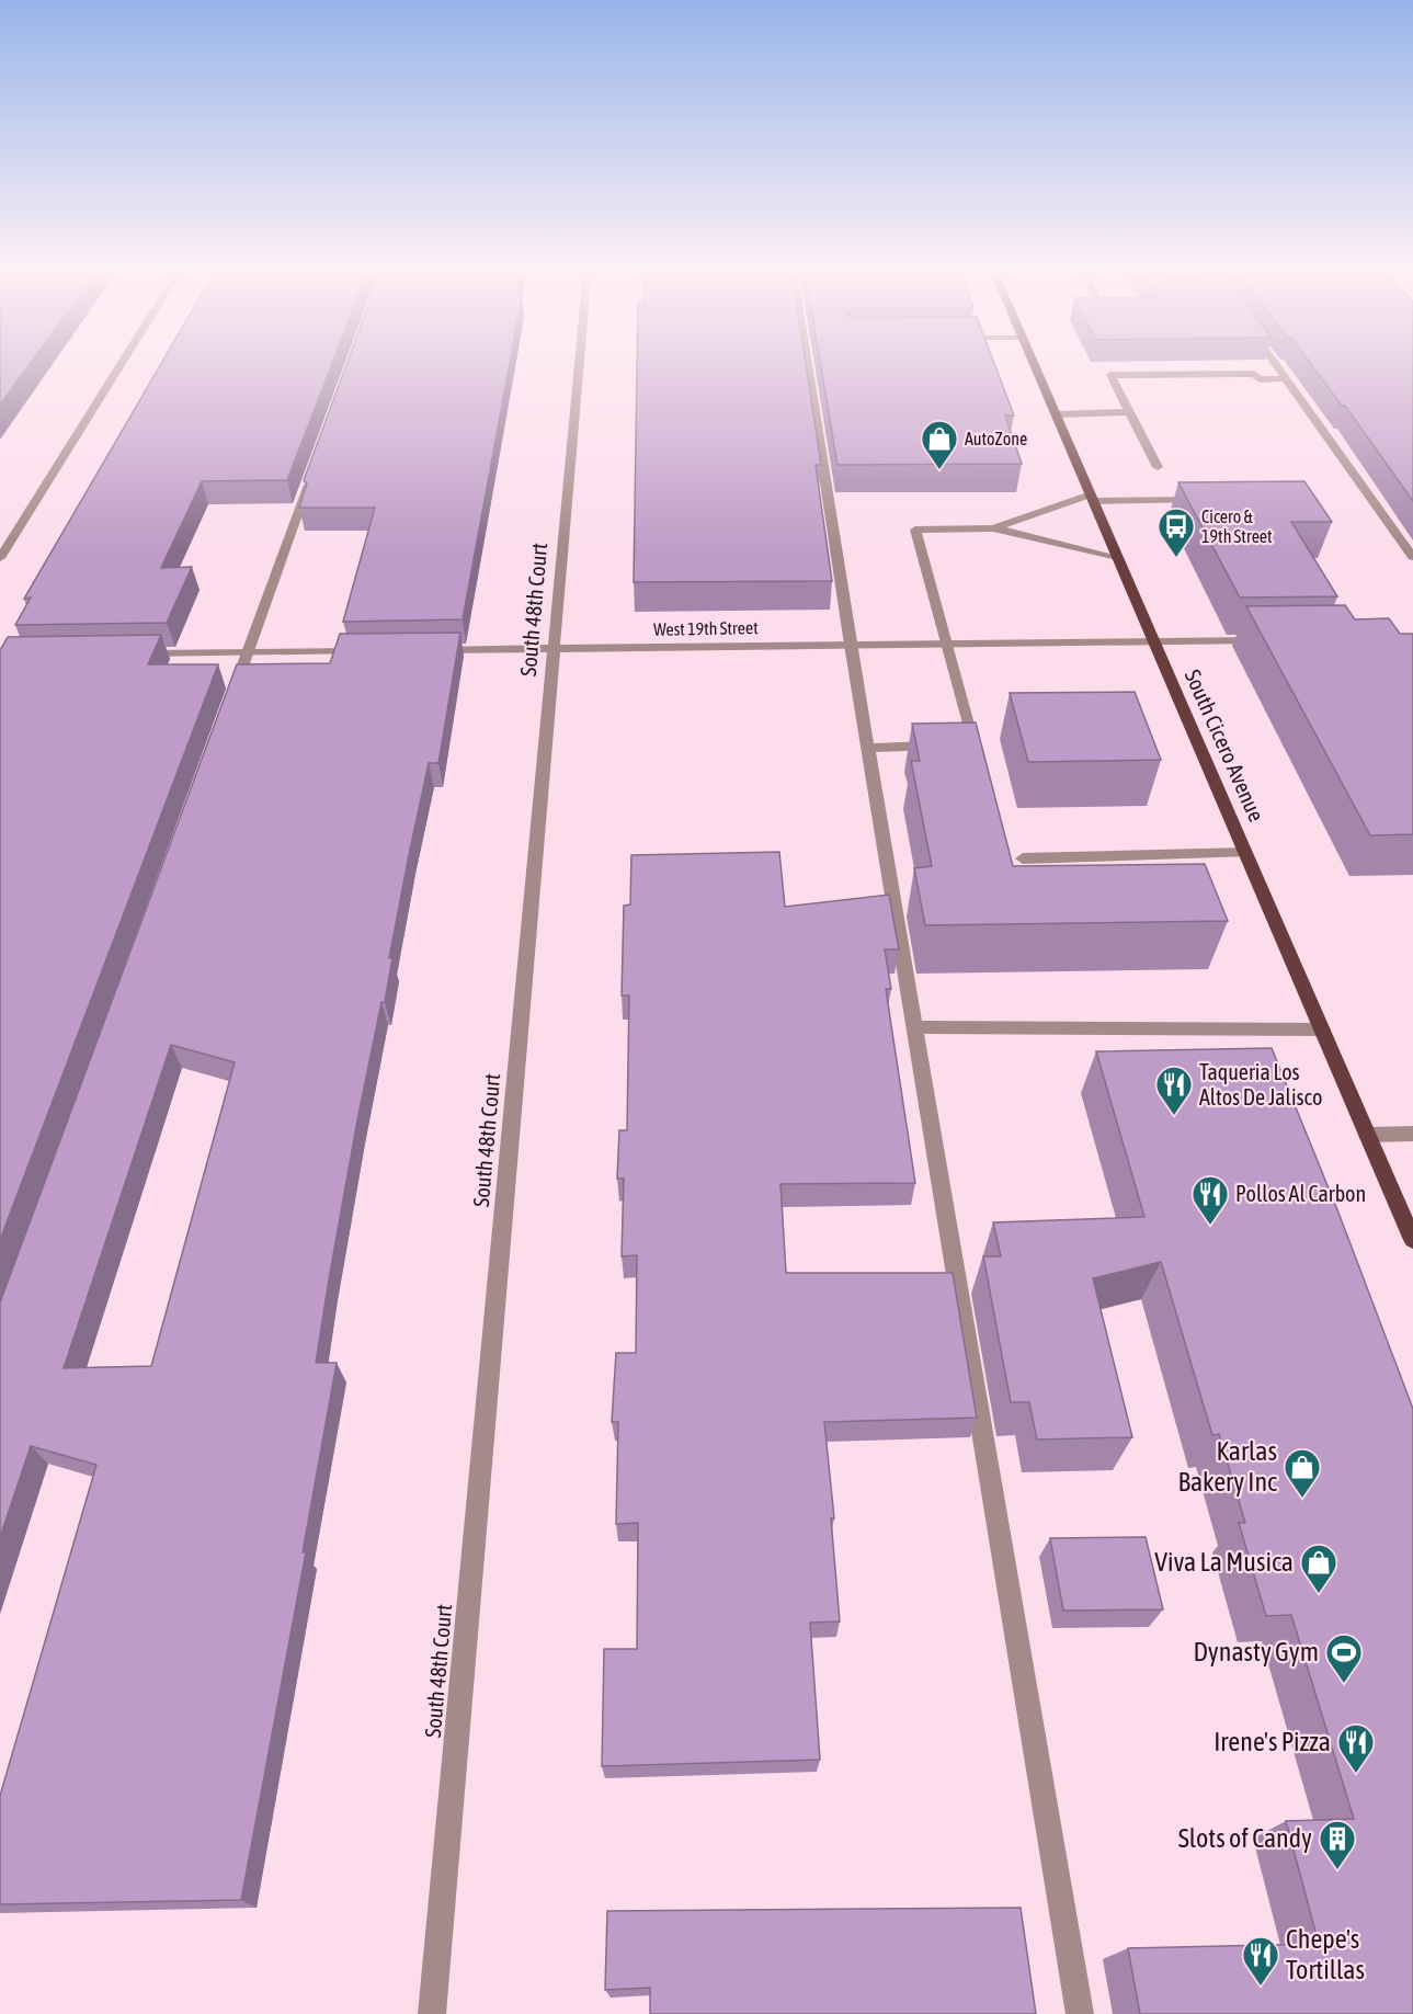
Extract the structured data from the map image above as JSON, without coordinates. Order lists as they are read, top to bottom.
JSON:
{
  "streets": {
    "main road": ["South Cicero Avenue"],
    "street": ["South 48th Court", "West 19th Street"]
  },
  "crossings": [
    ["South 48th Court", "West 19th Street"],
    ["West 19th Street", "South Cicero Avenue"]
  ],
  "places": {
    "shop": ["AutoZone", "Karlas Bakery Inc", "Viva La Musica"],
    "bus stop": ["Cicero & 19th Street"],
    "restaurant": [
      "Taqueria Los Altos De Jalisco",
      "Pollos Al Carbon",
      "Irene's Pizza",
      "Chepe's Tortillas"
    ],
    "sports": ["Dynasty Gym"],
    "building": ["Slots of Candy"]
  }
}
